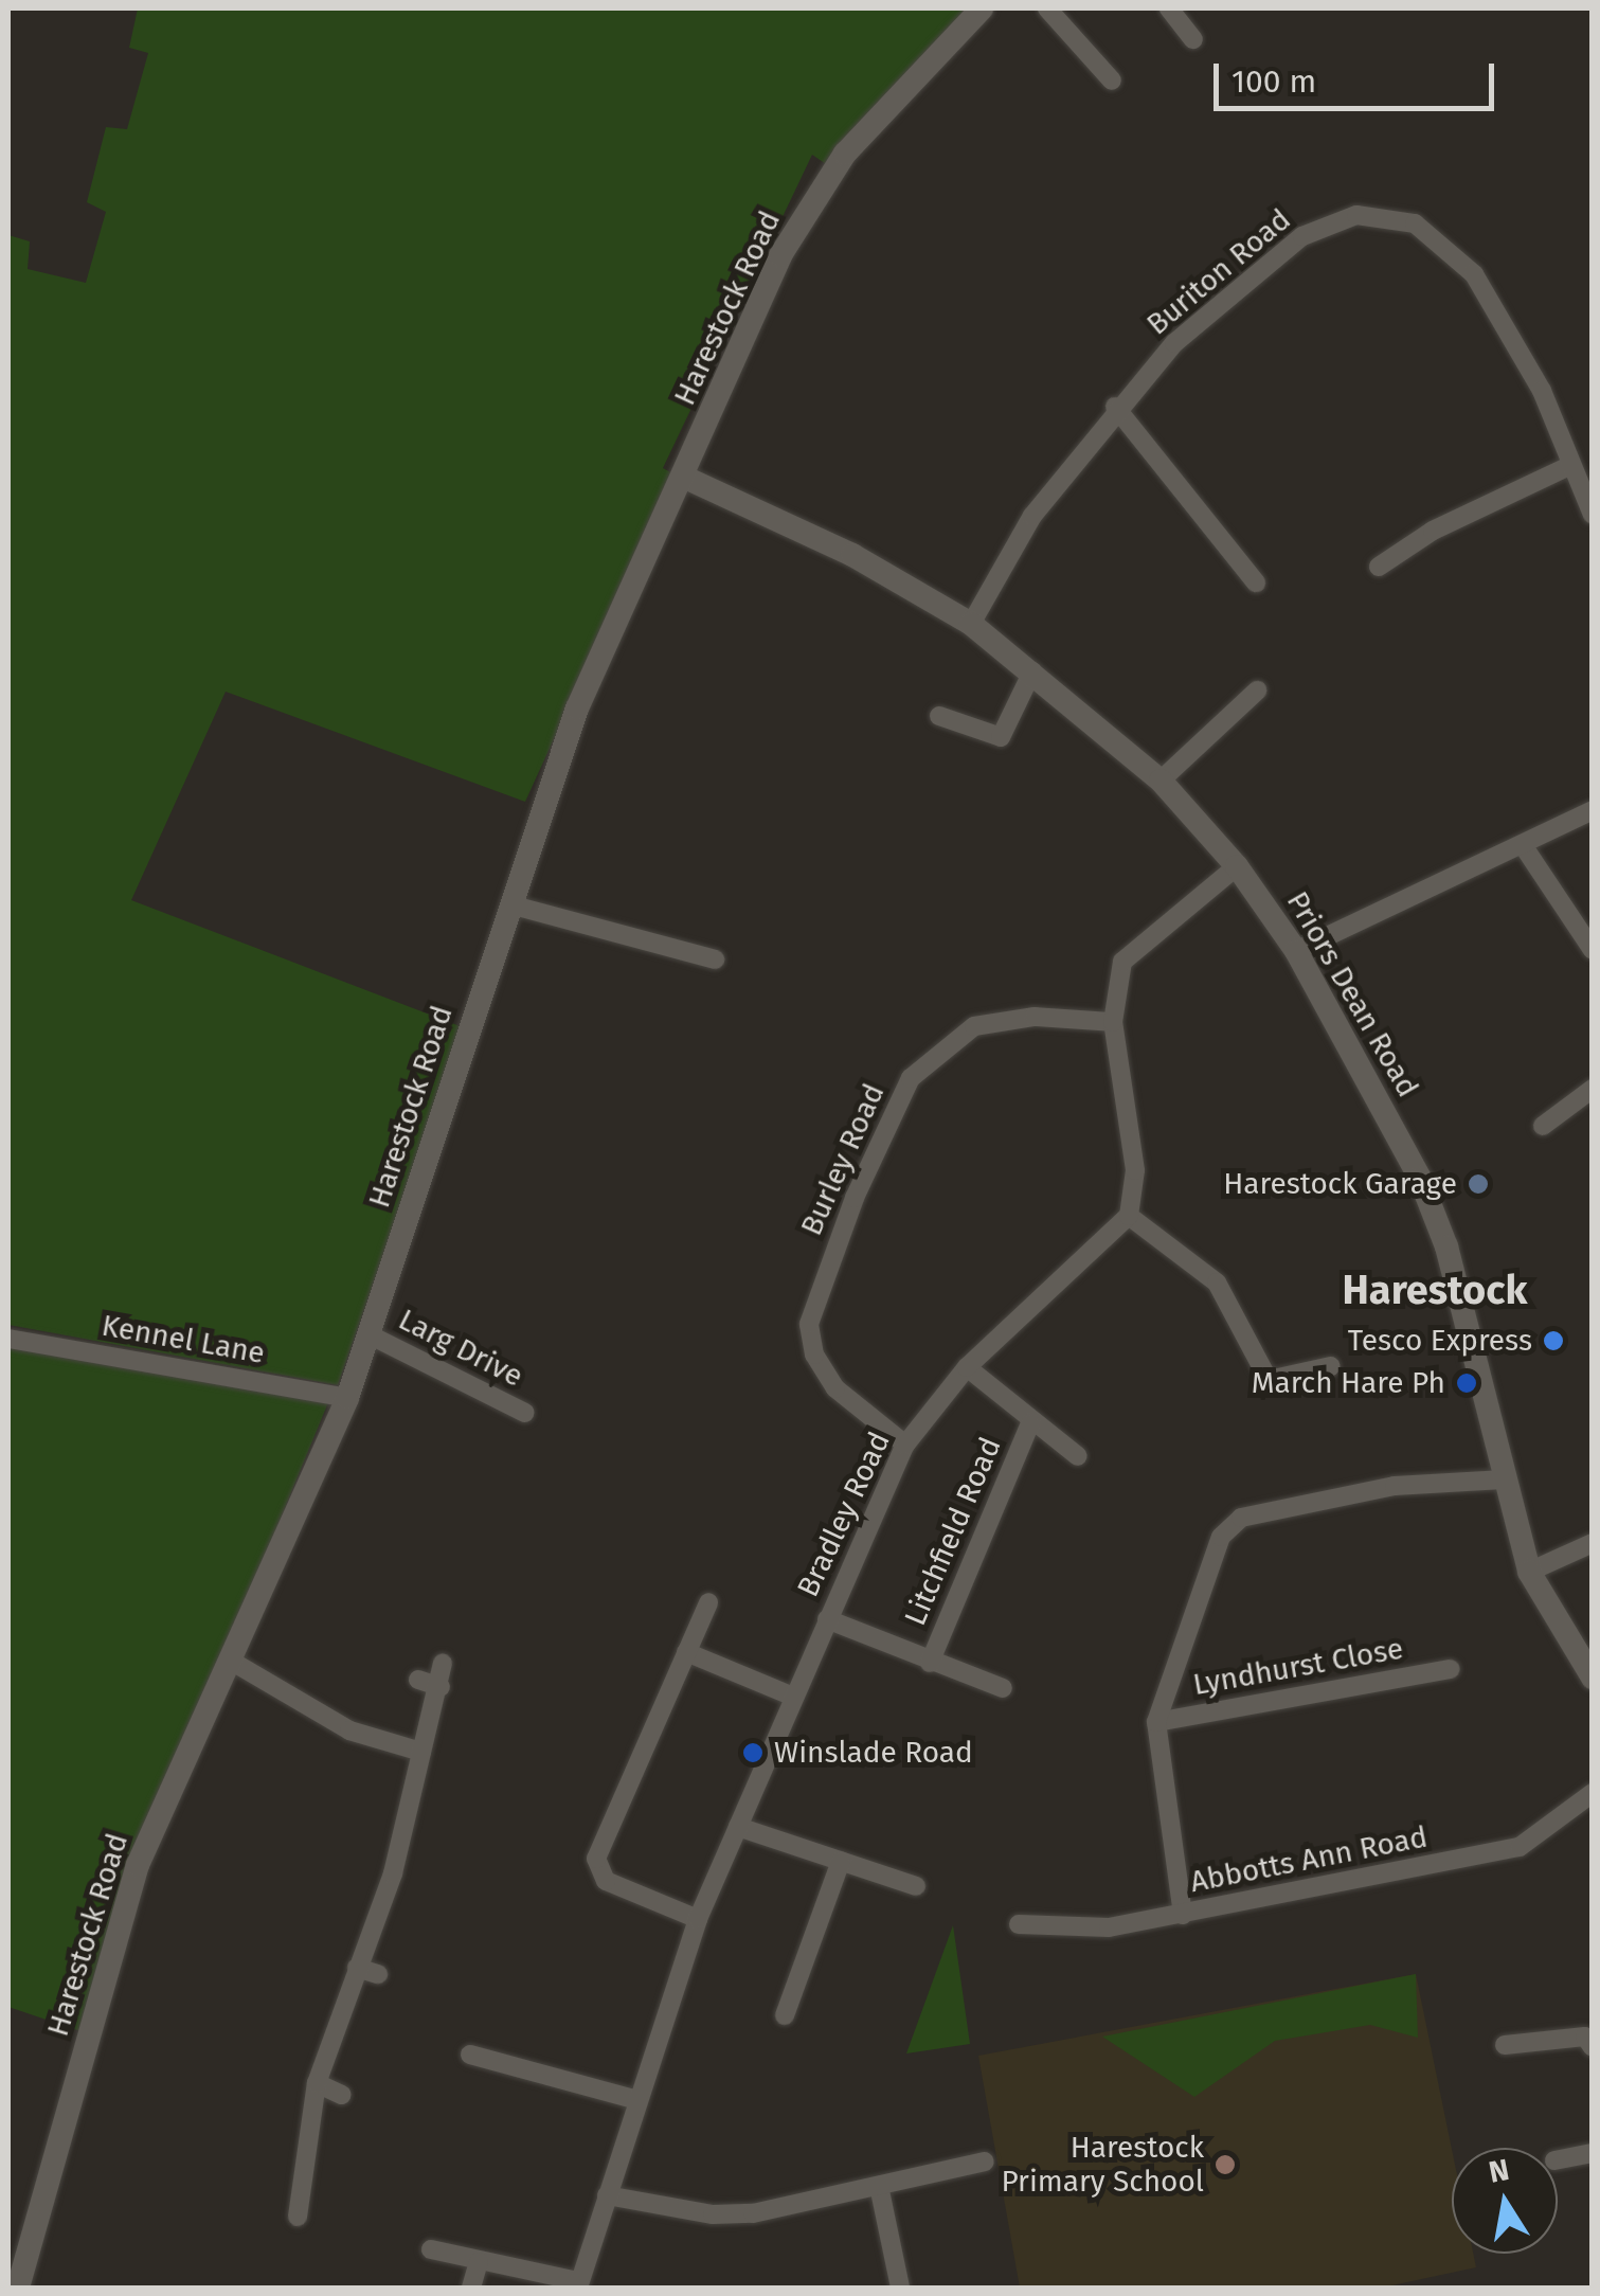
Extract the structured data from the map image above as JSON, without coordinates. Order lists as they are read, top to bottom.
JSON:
{
  "streets": {
    "street": [
      "Buriton Road",
      "Harestock Road",
      "Priors Dean Road",
      "Burley Road",
      "Kennel Lane",
      "Larg Drive",
      "Bradley Road",
      "Litchfield Road",
      "Lyndhurst Close",
      "Abbotts Ann Road"
    ]
  },
  "crossings": [
    ["Buriton Road", "Priors Dean Road"],
    ["Harestock Road", "Priors Dean Road"],
    ["Harestock Road", "Kennel Lane"],
    ["Harestock Road", "Larg Drive"],
    ["Burley Road", "Bradley Road"],
    ["Bradley Road", "Litchfield Road"]
  ],
  "districts": ["Harestock"],
  "places": [
    "Harestock Garage",
    "Tesco Express",
    "March Hare Ph",
    "Winslade Road",
    "Harestock Primary School"
  ],
  "scale_bar": "100 m",
  "north": "top"
}
